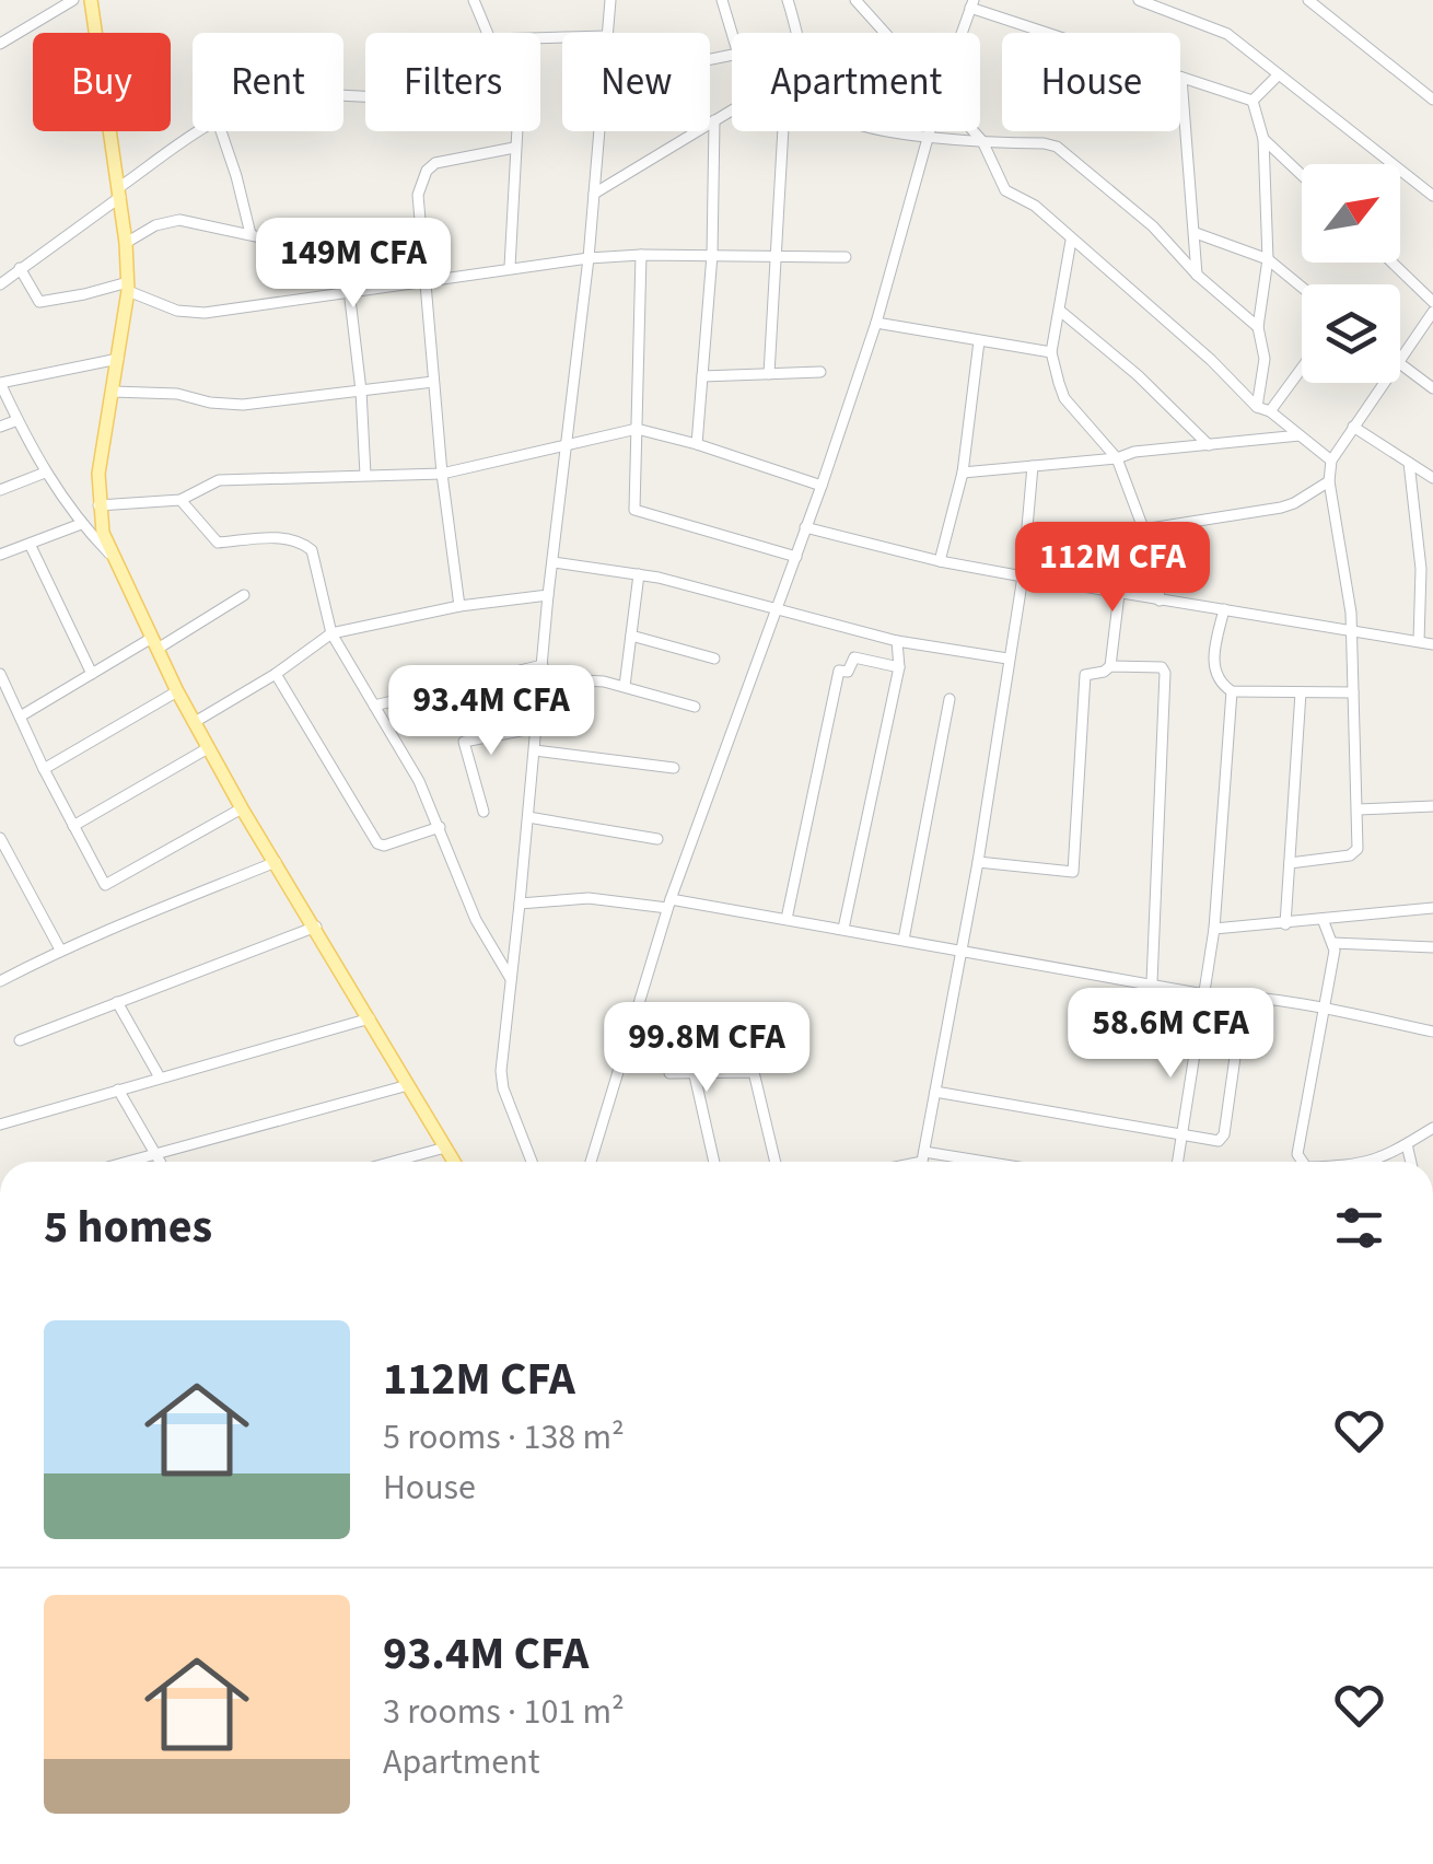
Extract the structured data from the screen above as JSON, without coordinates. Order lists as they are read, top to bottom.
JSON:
{
  "north": "top right",
  "page": {
    "chip": [
      "Buy",
      "Rent",
      "Filters",
      "New",
      "Apartment",
      "House"
    ],
    "price": [
      "149M CFA",
      "112M CFA",
      "93.4M CFA",
      "58.6M CFA",
      "99.8M CFA"
    ],
    "heading": "5 homes",
    "list": [
      {
        "name": "112M CFA",
        "note": "5 rooms · 138 m² · House"
      },
      {
        "name": "93.4M CFA",
        "note": "3 rooms · 101 m² · Apartment"
      }
    ]
  }
}
